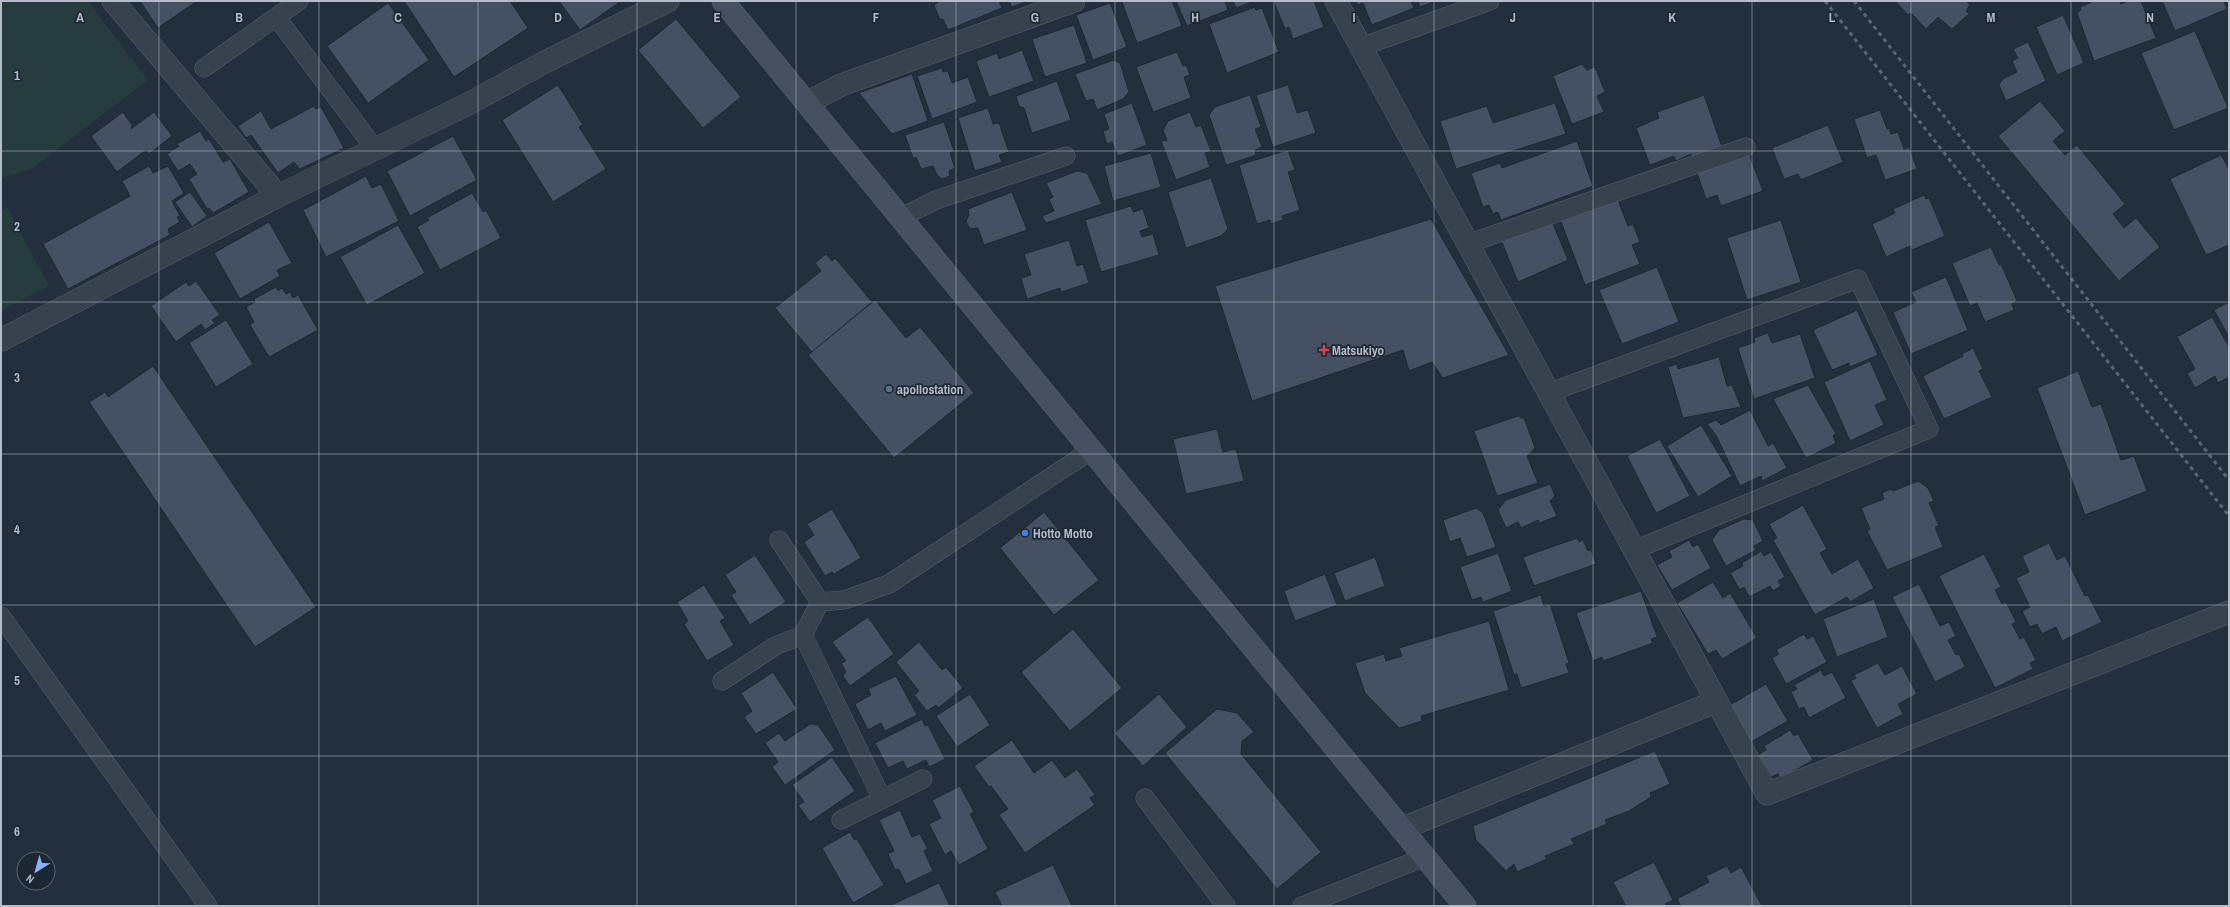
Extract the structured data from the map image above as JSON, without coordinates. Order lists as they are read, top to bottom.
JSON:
{
  "places": {
    "health": ["Matsukiyo"],
    "other": ["apollostation", "Hotto Motto"]
  },
  "north": "bottom left",
  "grid": {
    "columns": [
      "A",
      "B",
      "C",
      "D",
      "E",
      "F",
      "G",
      "H",
      "I",
      "J",
      "K",
      "L",
      "M",
      "N"
    ],
    "rows": [
      "1",
      "2",
      "3",
      "4",
      "5",
      "6"
    ]
  }
}
